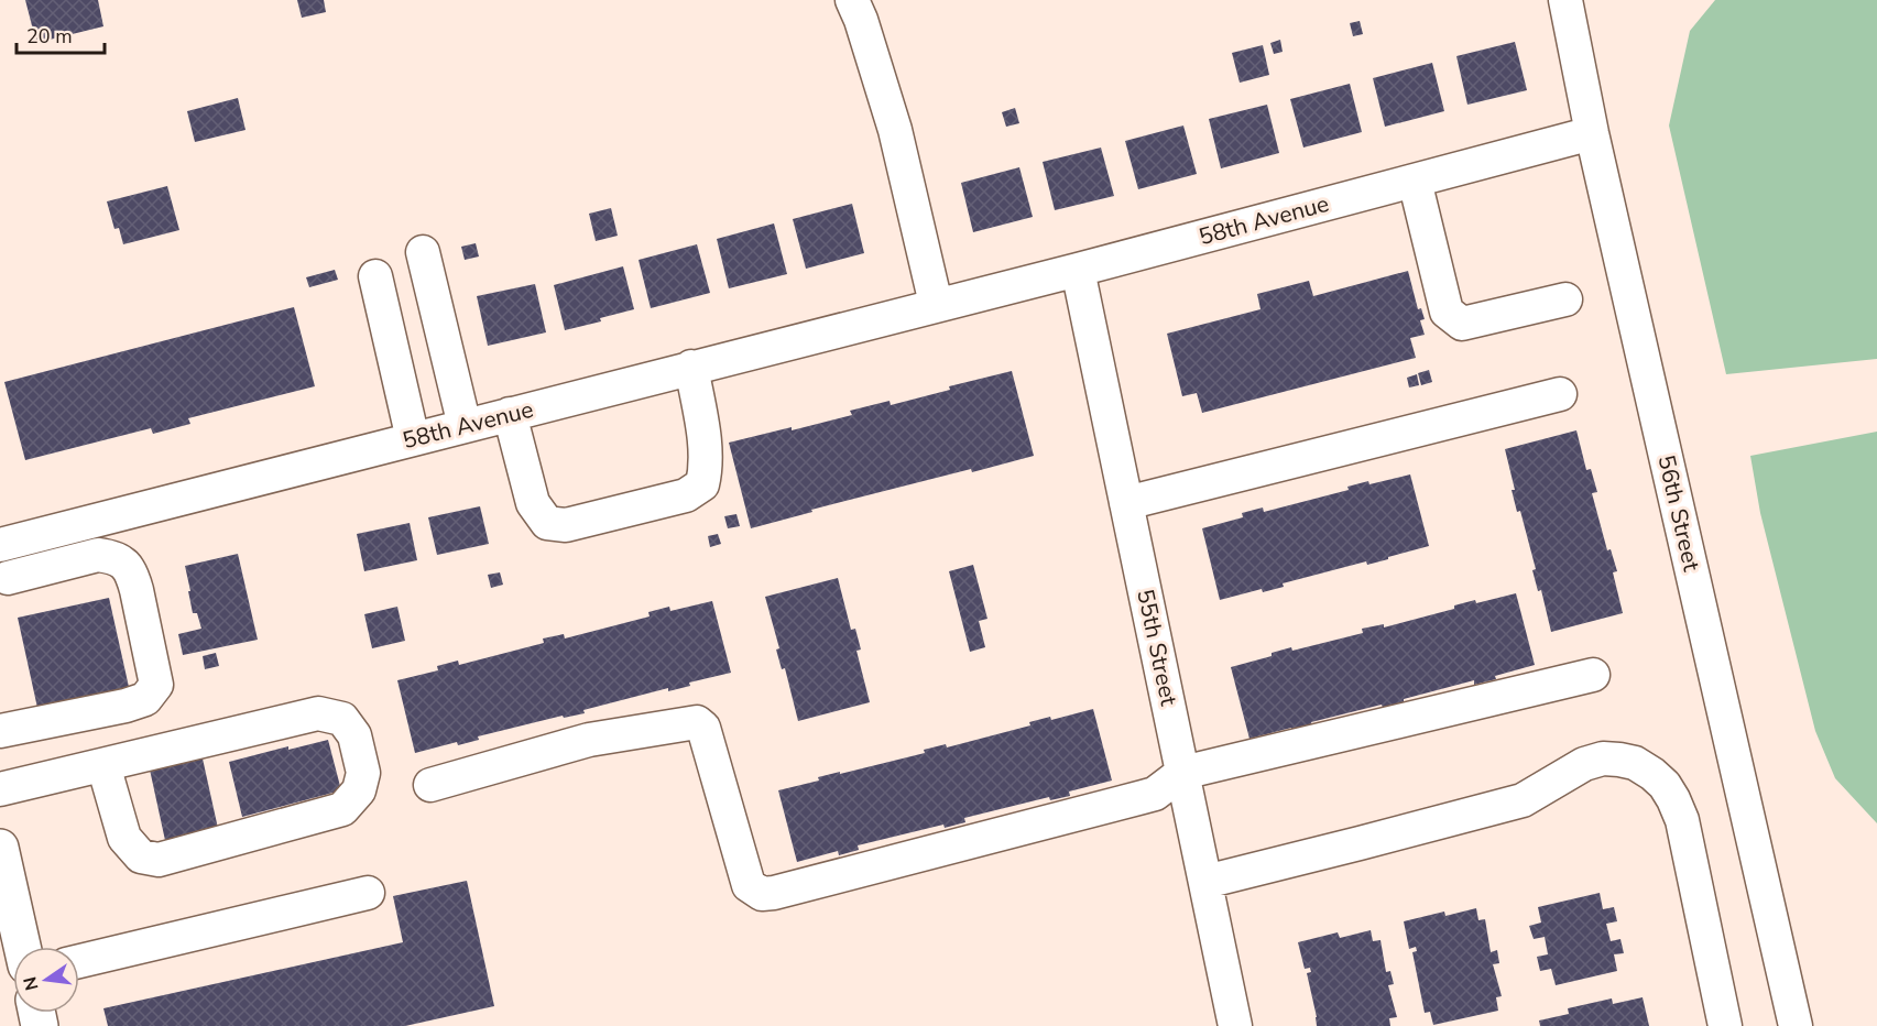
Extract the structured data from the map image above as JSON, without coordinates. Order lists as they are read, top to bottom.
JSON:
{
  "streets": {
    "street": ["58th Avenue", "56th Street", "55th Street"]
  },
  "crossings": [
    ["58th Avenue", "56th Street"],
    ["58th Avenue", "55th Street"]
  ],
  "scale_bar": "20 m",
  "north": "left"
}
